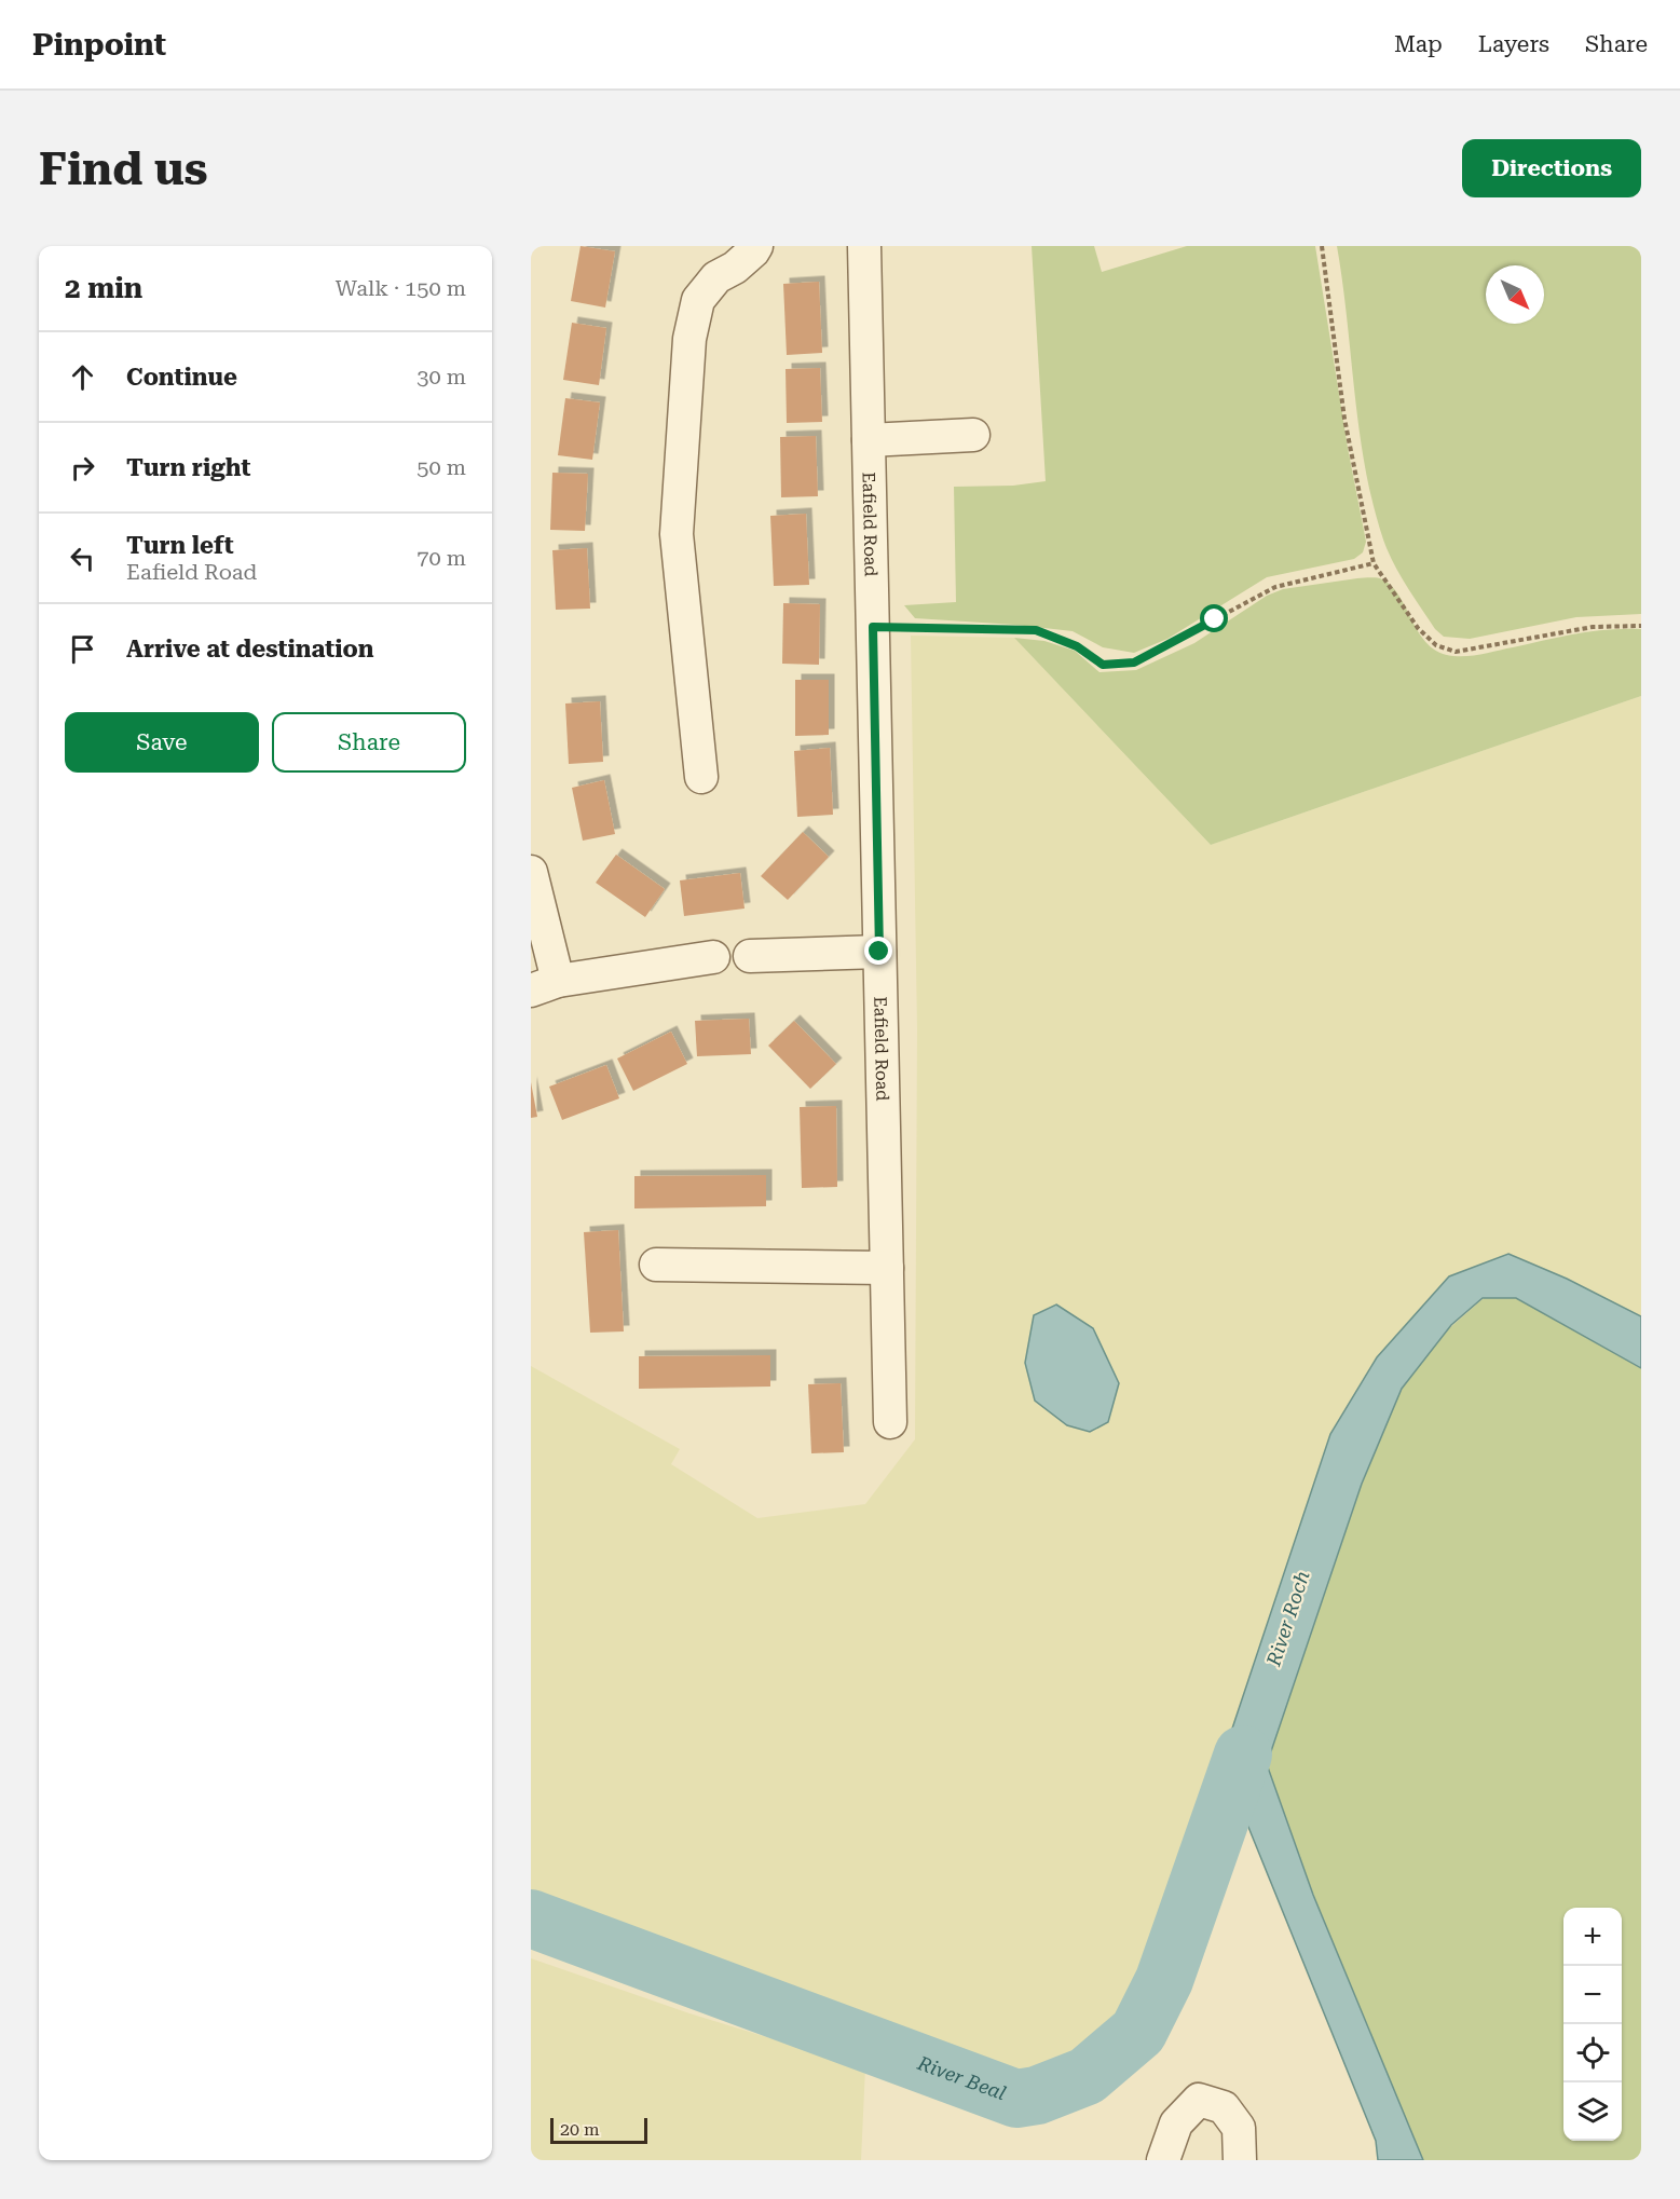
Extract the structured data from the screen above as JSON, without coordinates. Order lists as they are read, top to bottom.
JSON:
{
  "streets": {
    "street": ["Eafield Road"]
  },
  "water": ["River Roch", "River Beal"],
  "scale_bar": "20 m",
  "north": "bottom right",
  "page": {
    "header": "Pinpoint",
    "nav": ["Map", "Layers", "Share"],
    "buttons": [
      "Directions",
      ["Save", "Share"]
    ],
    "title": "Find us",
    "heading": ["2 min", "Walk · 150 m"],
    "list": [
      ["Continue", "30 m"],
      ["Turn right", "50 m"],
      ["Turn left", "Eafield Road", "70 m"],
      "Arrive at destination"
    ],
    "map_buttons": ["+", "−"],
    "scale": "20 m"
  }
}
